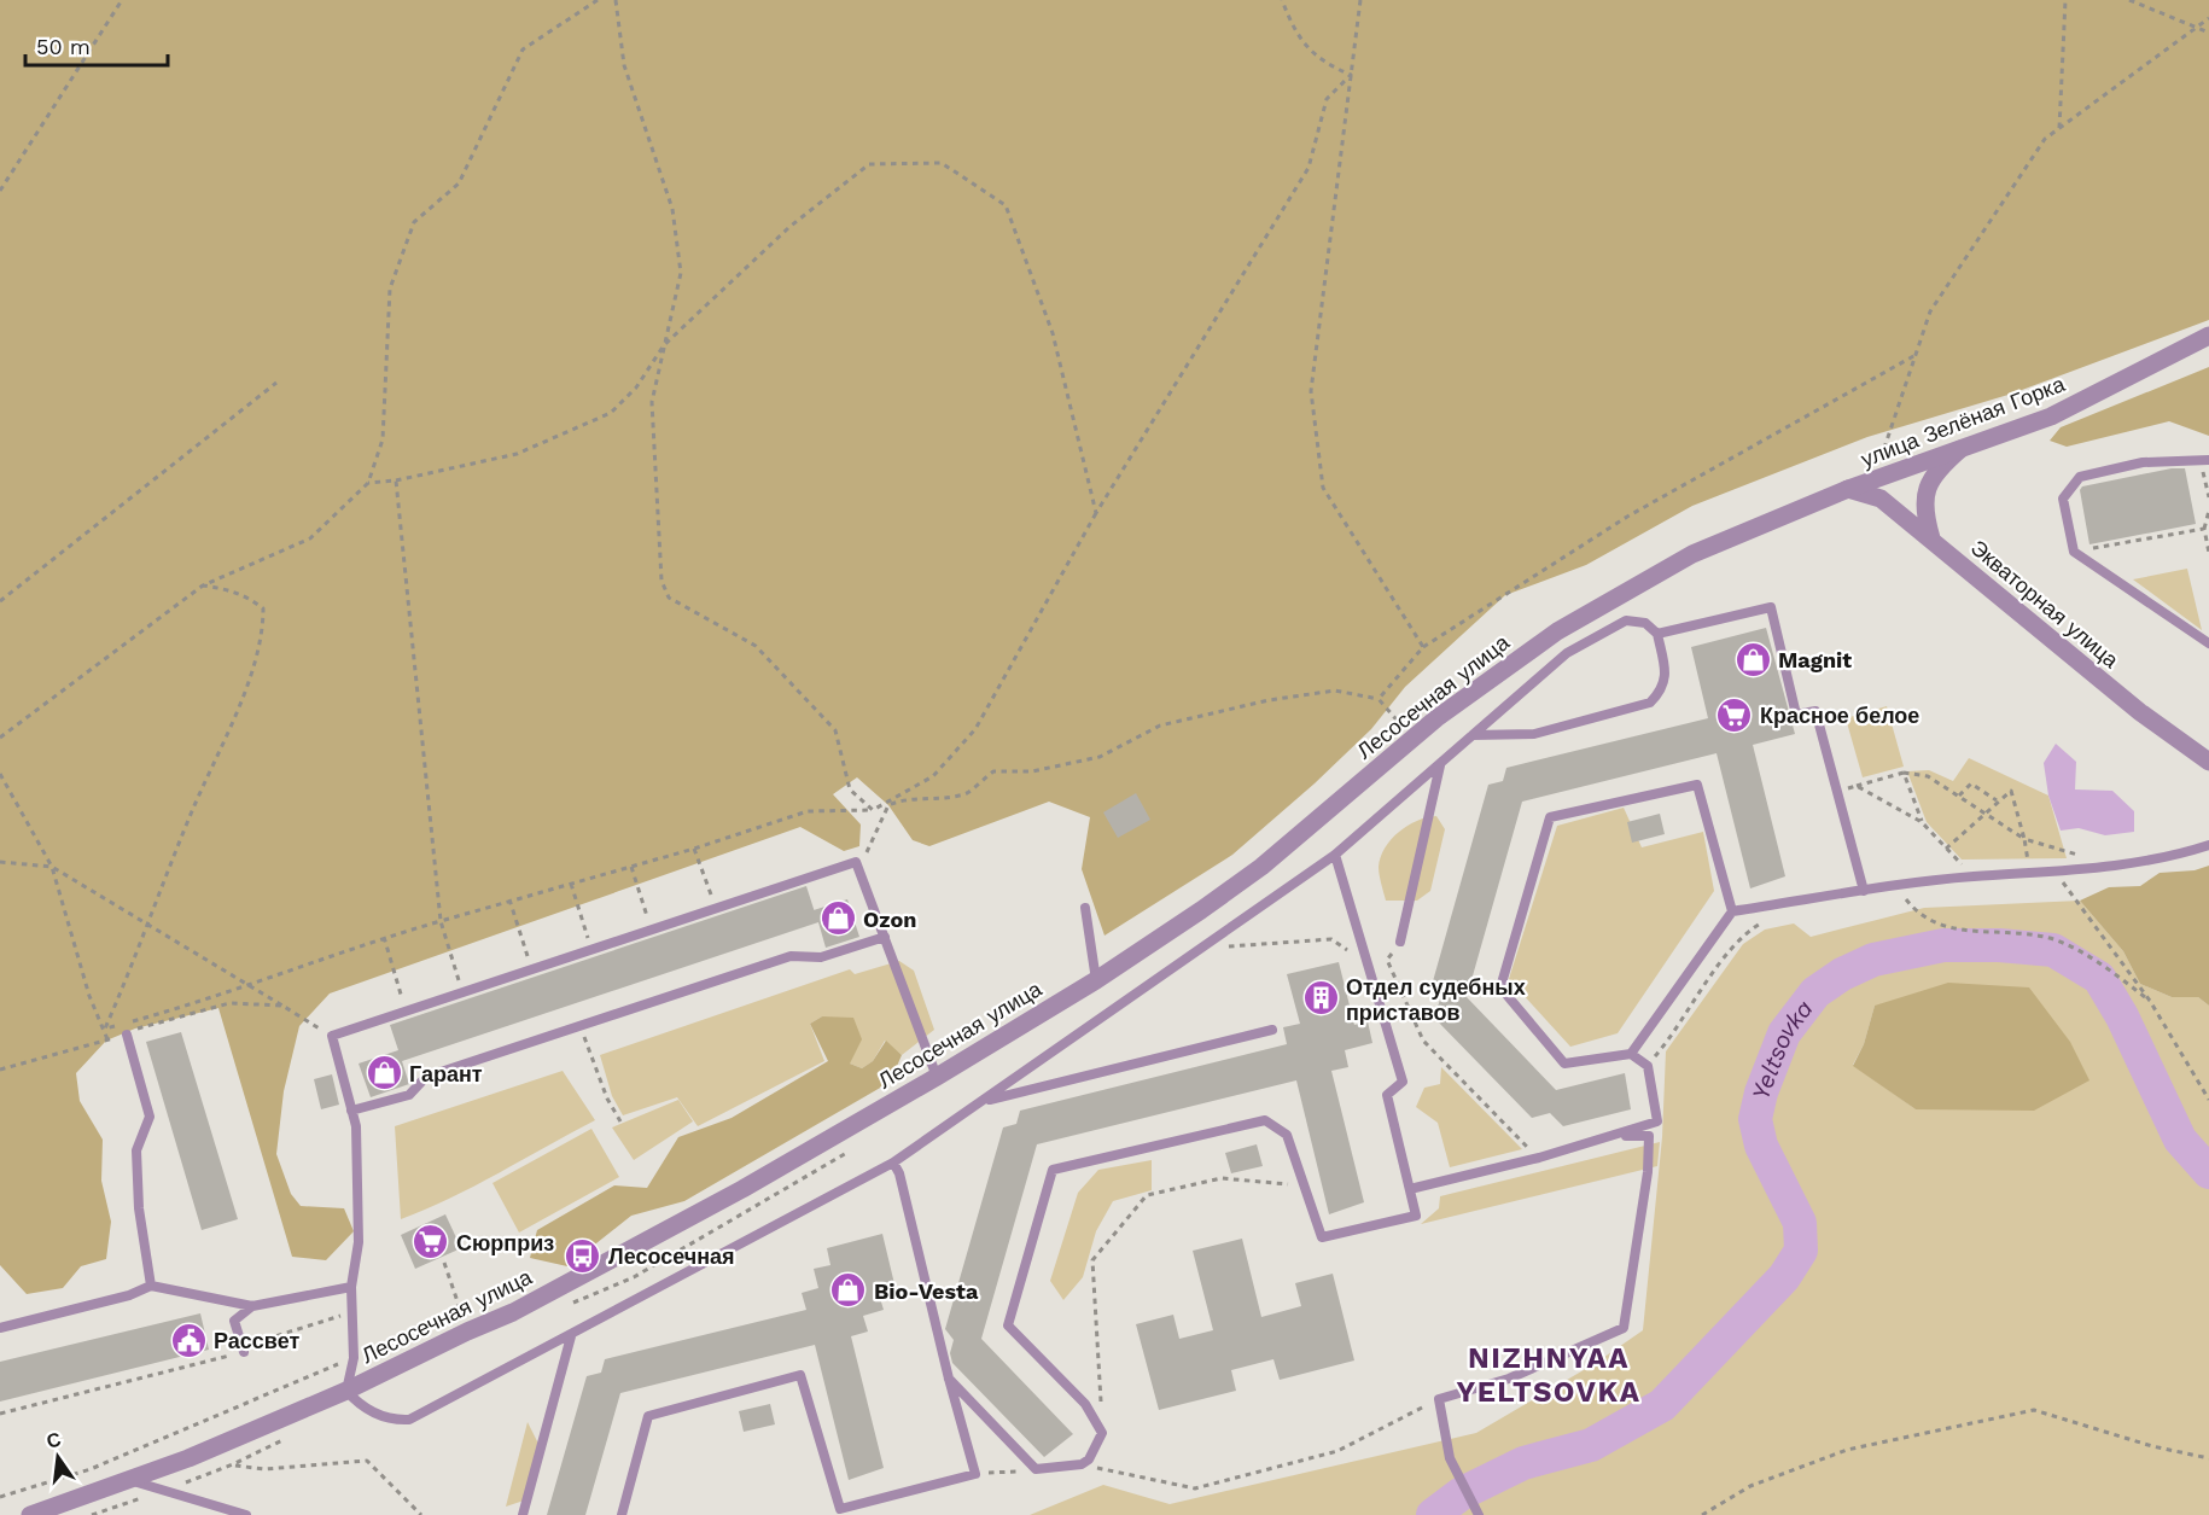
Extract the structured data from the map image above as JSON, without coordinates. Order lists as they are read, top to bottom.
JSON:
{
  "streets": {
    "street": ["улица Зелёная Горка", "Экваторная улица", "Лесосечная улица"]
  },
  "crossings": [
    ["улица Зелёная Горка", "Экваторная улица"],
    ["улица Зелёная Горка", "Лесосечная улица"],
    ["Экваторная улица", "Лесосечная улица"]
  ],
  "districts": ["NIZHNYAA YELTSOVKA"],
  "water": ["Yeltsovka"],
  "places": {
    "shop": [
      "Magnit",
      "Ozon",
      "Гарант",
      "Bio-Vesta"
    ],
    "supermarket": ["Красное белое", "Сюрприз"],
    "building": ["Отдел судебных приставов"],
    "bus stop": ["Лесосечная"],
    "public building": ["Рассвет"]
  },
  "scale_bar": "50 m",
  "north": "top"
}
